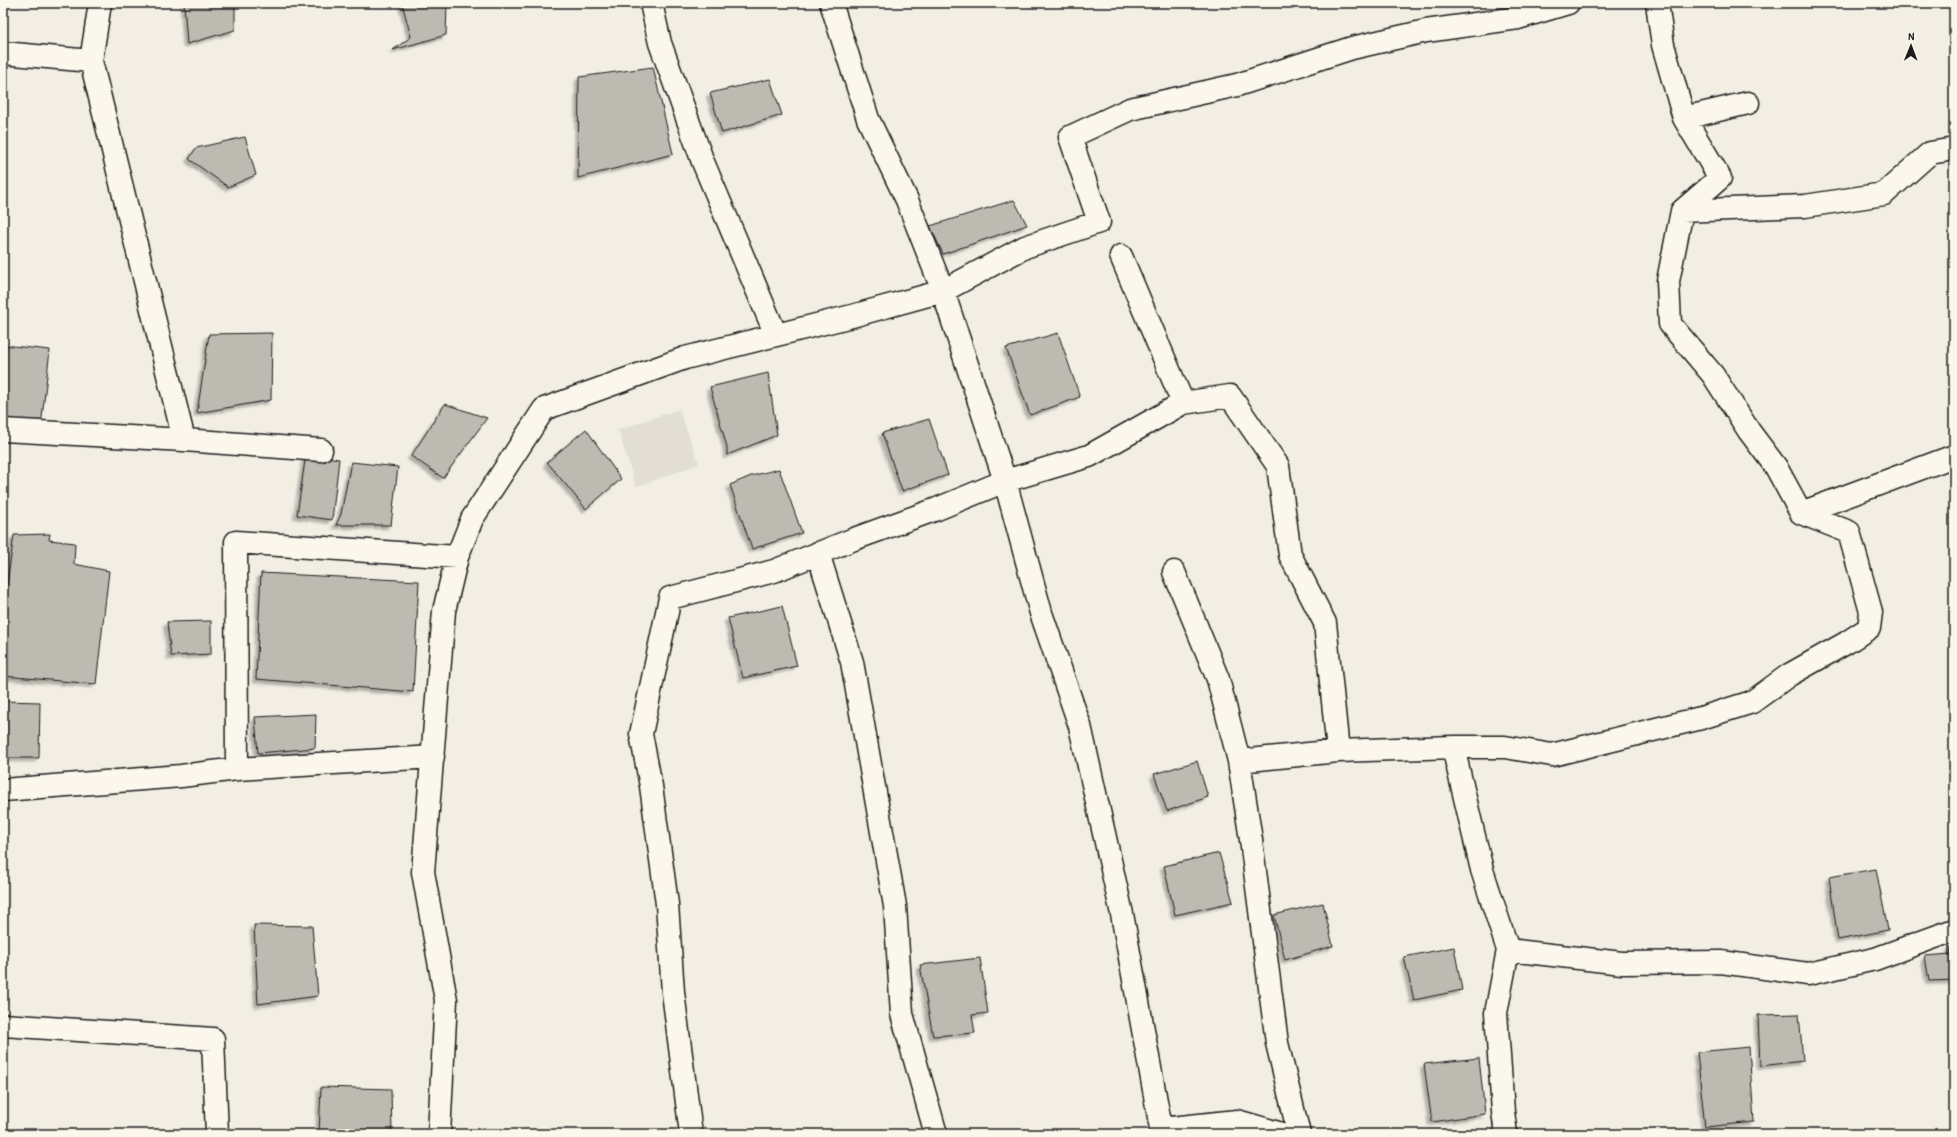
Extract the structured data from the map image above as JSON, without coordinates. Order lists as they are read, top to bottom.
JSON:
{
  "north": "top"
}
